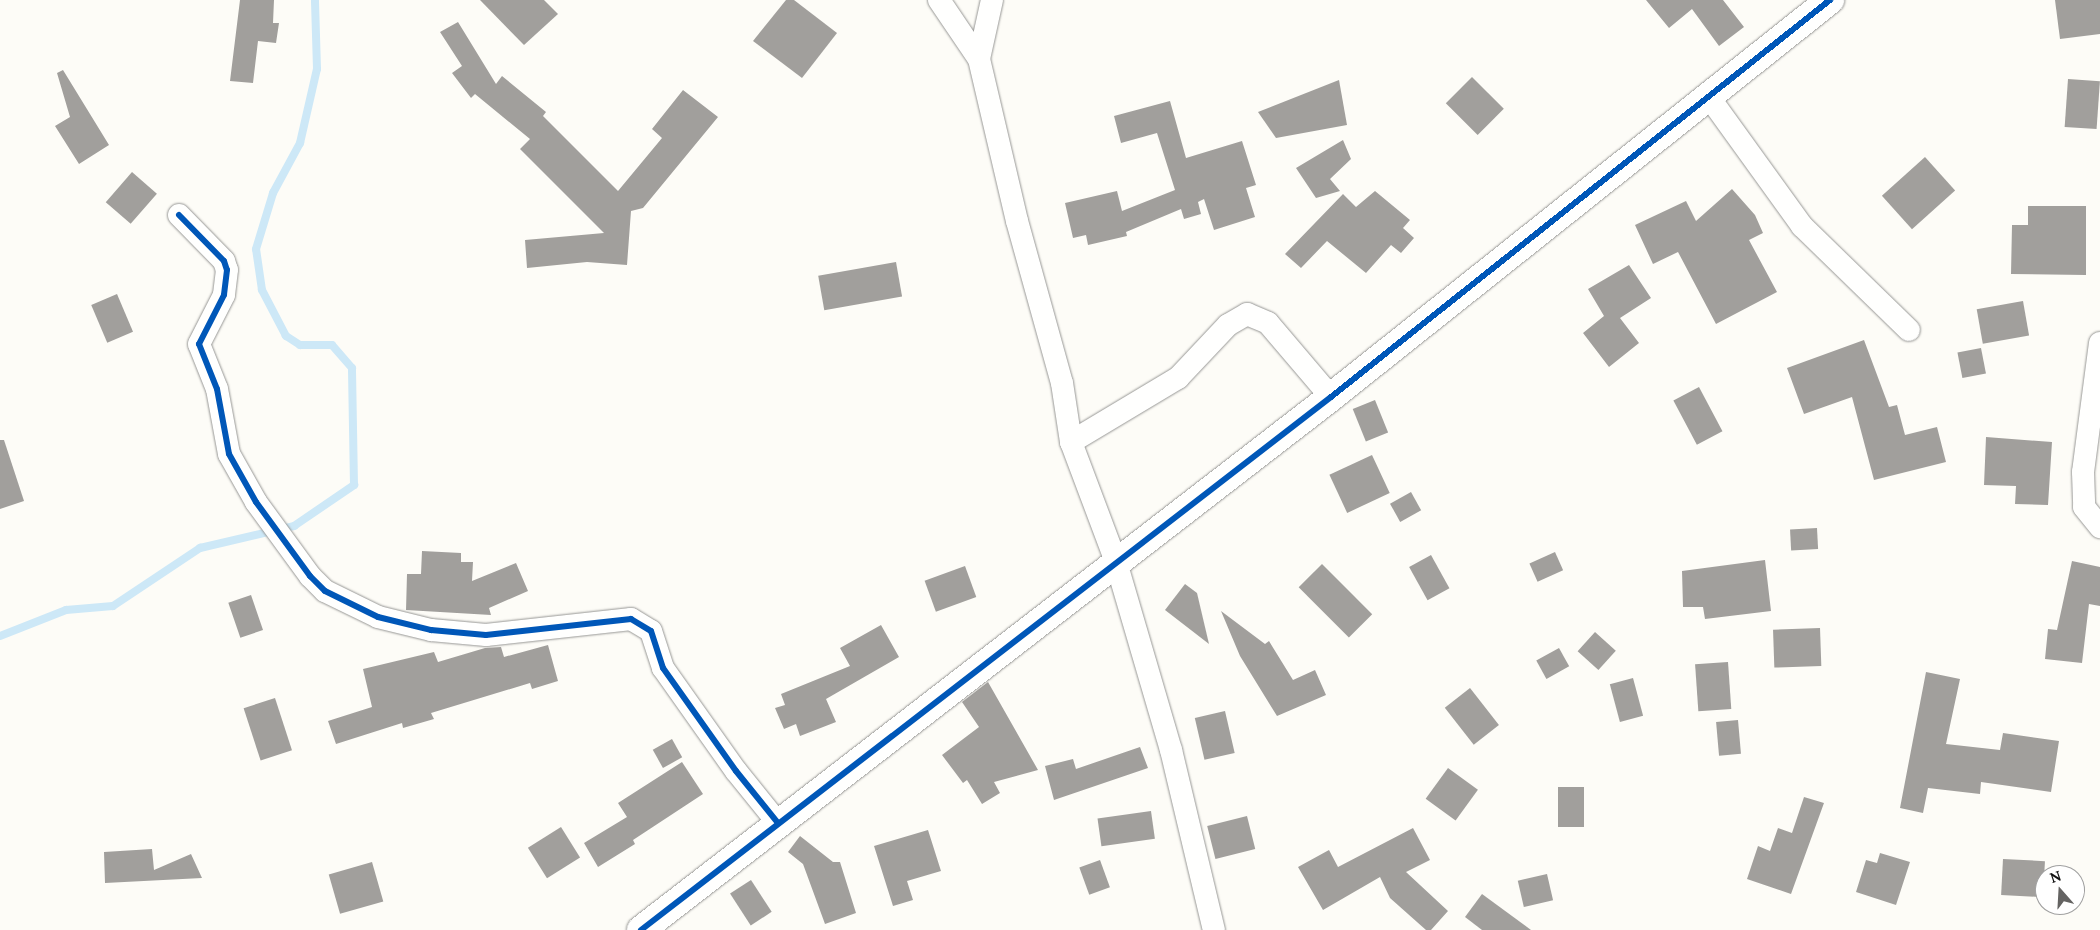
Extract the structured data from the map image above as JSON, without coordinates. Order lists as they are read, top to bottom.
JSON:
{
  "north": "top"
}
